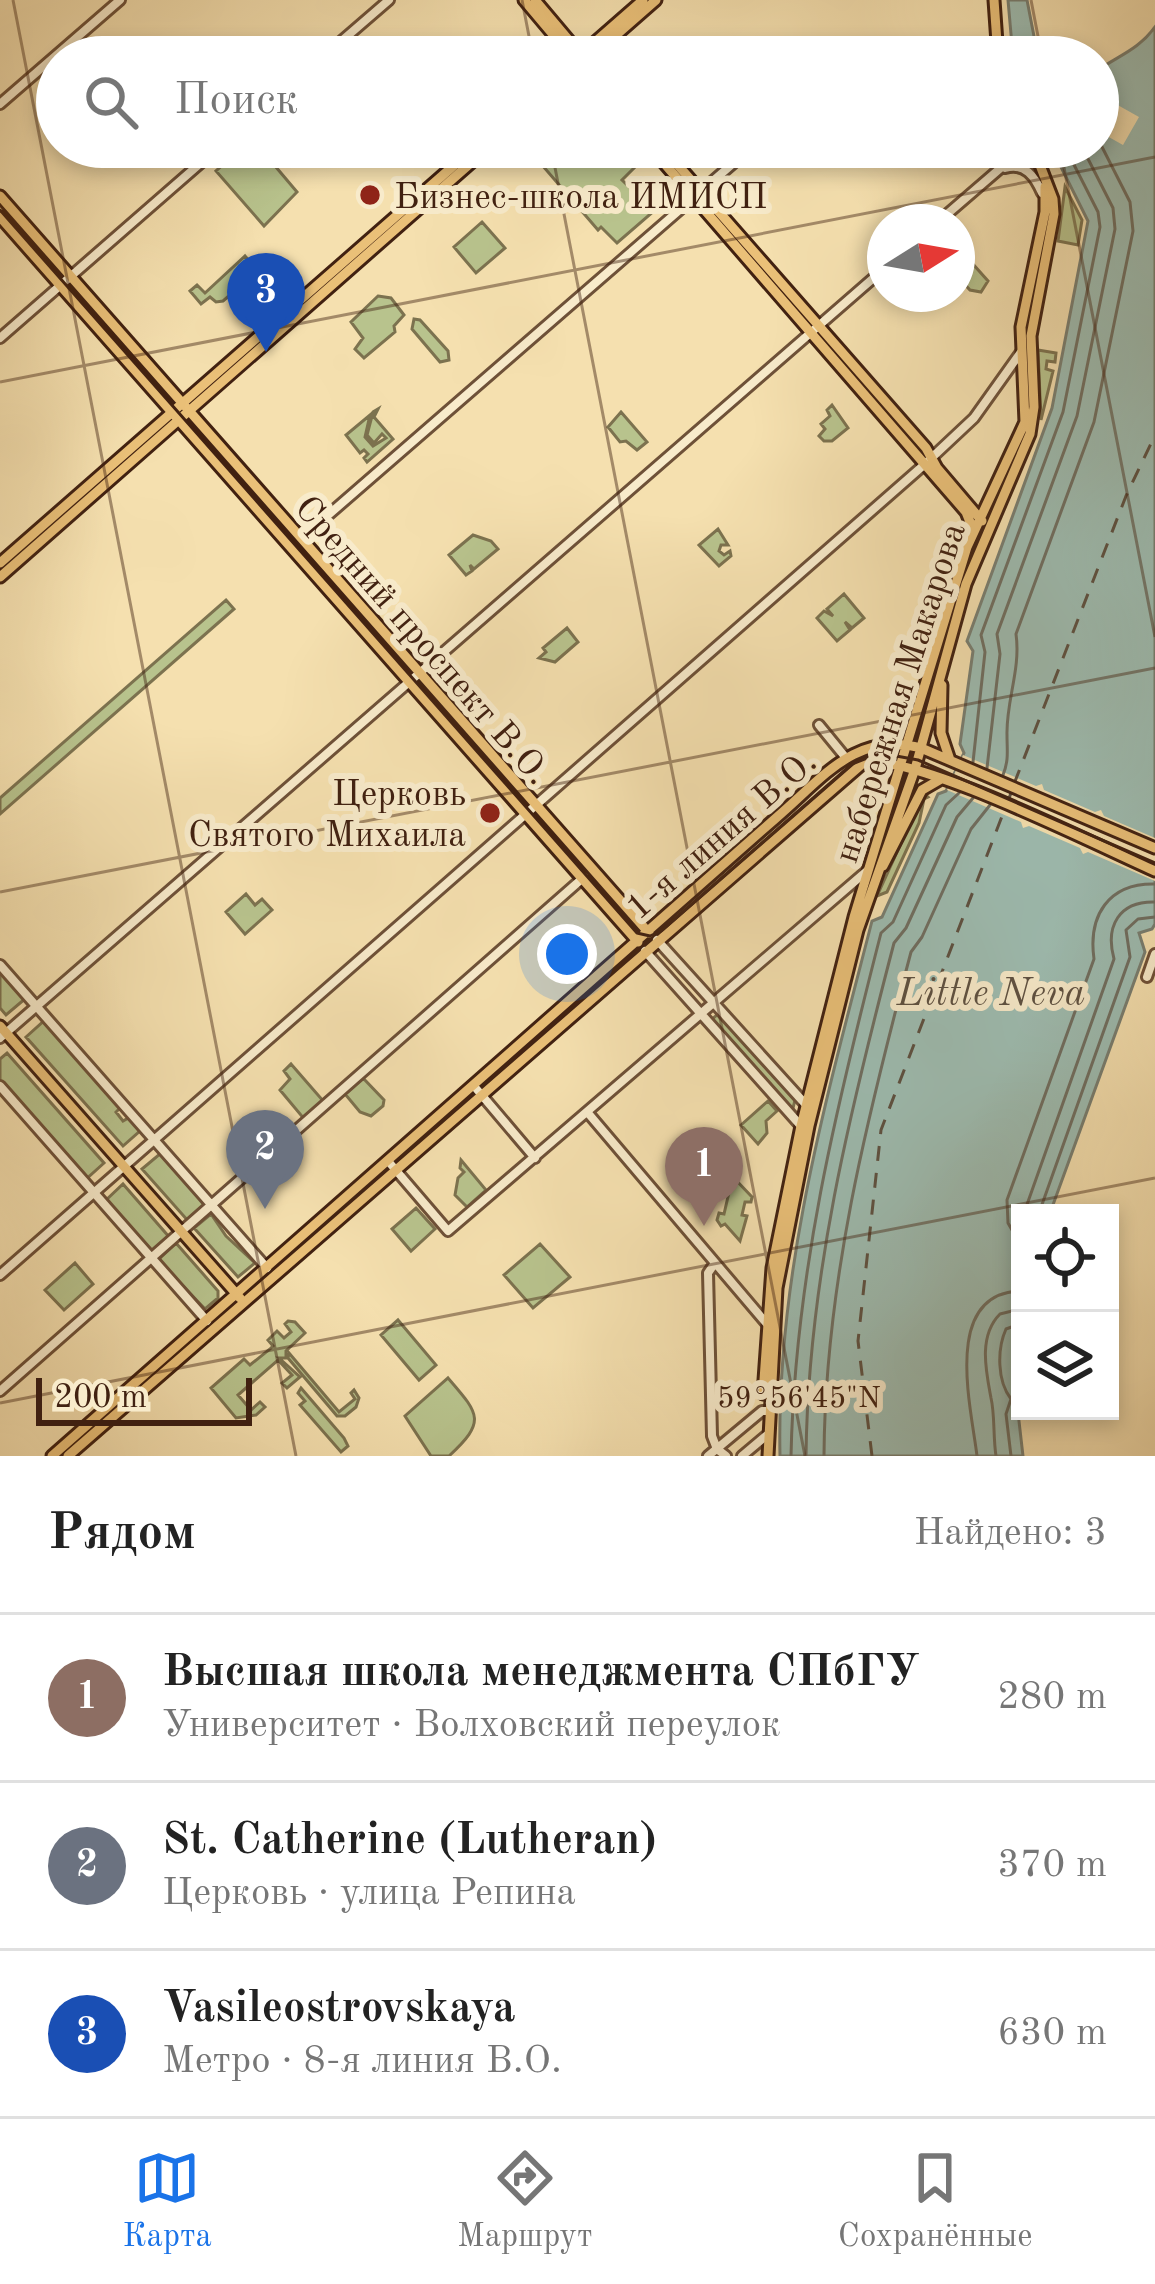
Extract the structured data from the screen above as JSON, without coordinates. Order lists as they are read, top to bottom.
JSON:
{
  "streets": {
    "main road": ["Средний проспект В.О.", "набережная Макарова", "1-я линия В.О."]
  },
  "crossings": [
    ["Средний проспект В.О.", "набережная Макарова"],
    ["Средний проспект В.О.", "1-я линия В.О."],
    ["набережная Макарова", "1-я линия В.О."]
  ],
  "water": ["Little Neva"],
  "places": ["Бизнес-школа ИМИСП", "Церковь Святого Михаила"],
  "scale_bar": "200 m",
  "north": "right",
  "page": {
    "search": "Поиск",
    "pins": ["3", "2", "1"],
    "scale": "200 m",
    "heading": ["Рядом", "Найдено: 3"],
    "list": [
      {
        "mark": "1",
        "name": "Высшая школа менеджмента СПбГУ",
        "note": "Университет · Волховский переулок",
        "value": "280 m"
      },
      {
        "mark": "2",
        "name": "St. Catherine (Lutheran)",
        "note": "Церковь · улица Репина",
        "value": "370 m"
      },
      {
        "mark": "3",
        "name": "Vasileostrovskaya",
        "note": "Метро · 8-я линия В.О.",
        "value": "630 m"
      }
    ],
    "nav": ["Карта", "Маршрут", "Сохранённые"]
  },
  "coordinates": ["59°56'45\"N"]
}
